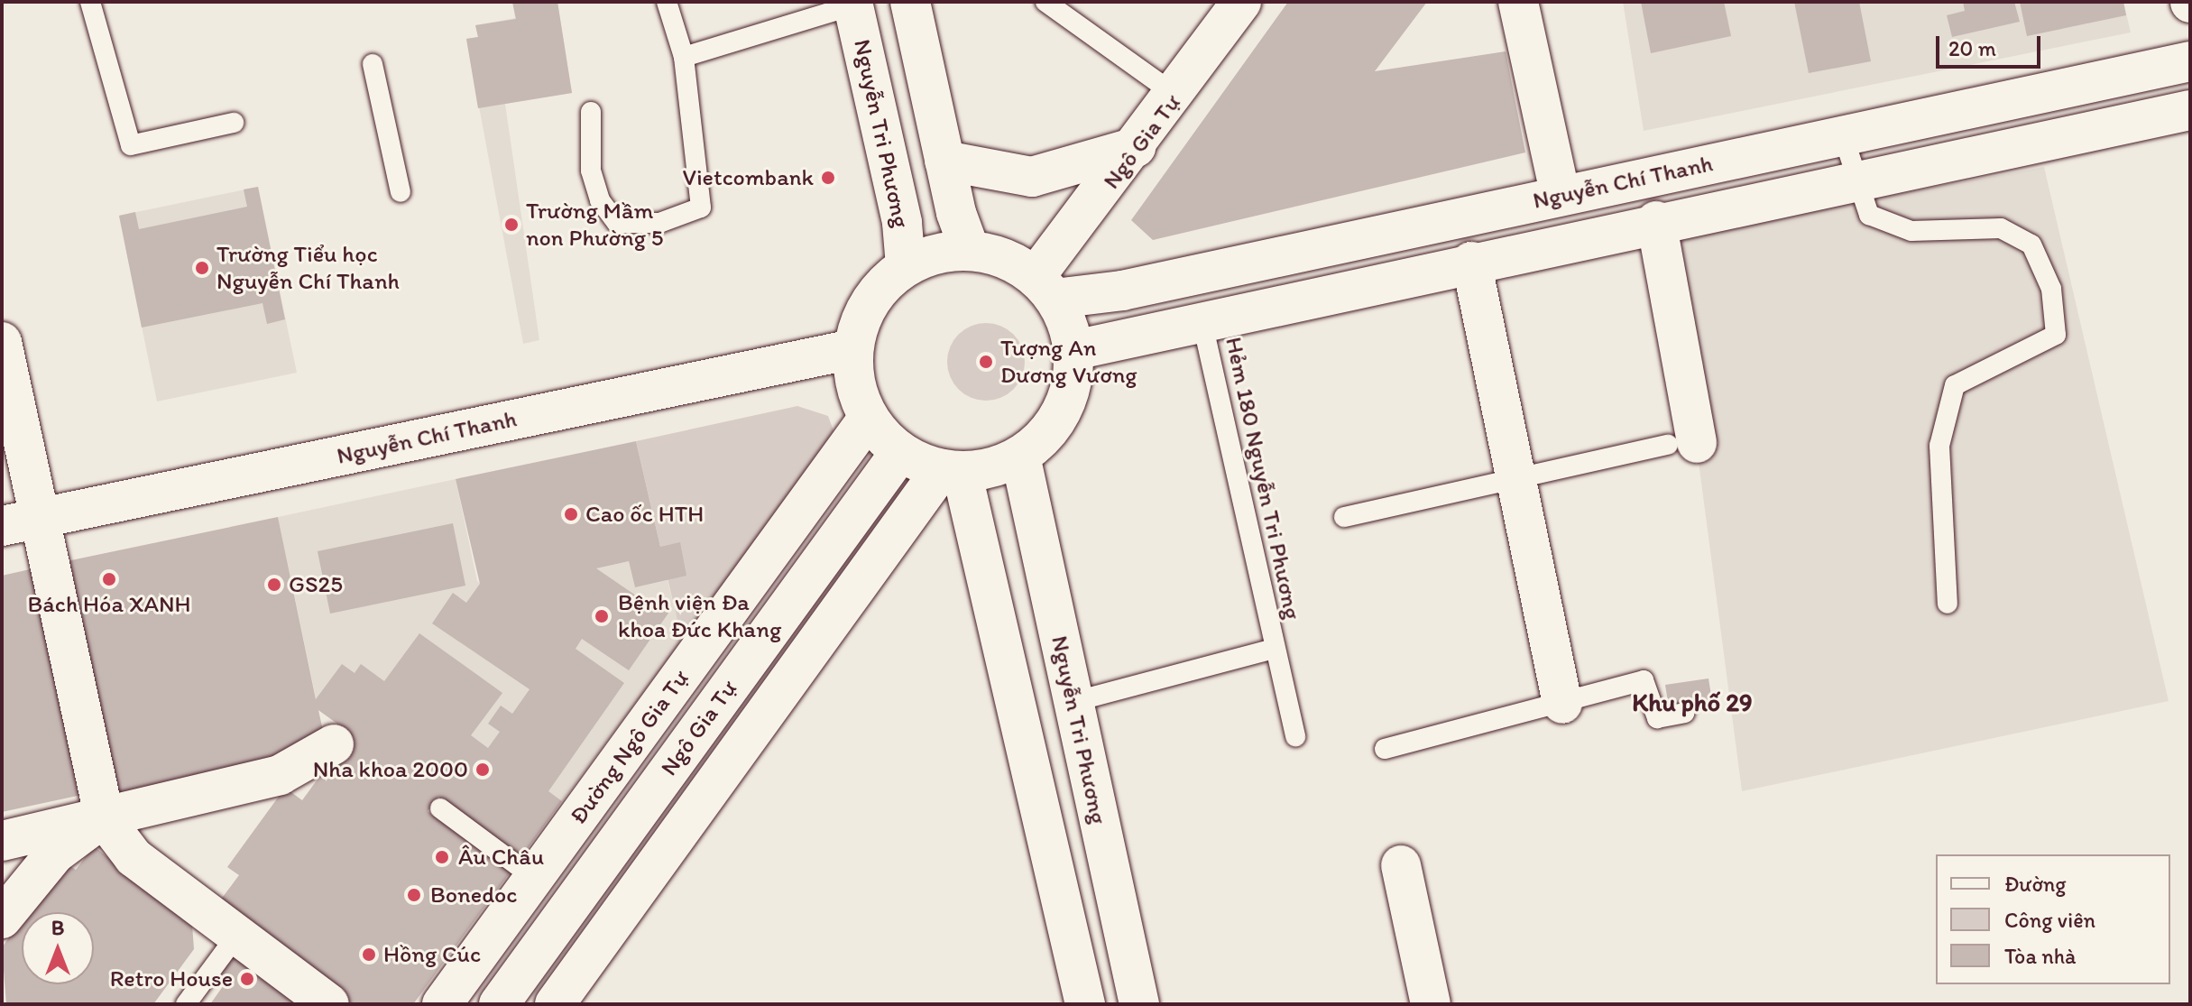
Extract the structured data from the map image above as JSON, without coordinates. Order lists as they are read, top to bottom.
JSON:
{
  "streets": {
    "main road": [
      "Nguyễn Tri Phương",
      "Ngô Gia Tự",
      "Nguyễn Chí Thanh",
      "Đường Ngô Gia Tự"
    ],
    "lane": ["Hẻm 180 Nguyễn Tri Phương"]
  },
  "crossings": [
    ["Nguyễn Tri Phương", "Ngô Gia Tự"],
    ["Nguyễn Tri Phương", "Nguyễn Chí Thanh"],
    ["Nguyễn Tri Phương", "Hẻm 180 Nguyễn Tri Phương"],
    ["Nguyễn Tri Phương", "Đường Ngô Gia Tự"],
    ["Ngô Gia Tự", "Nguyễn Chí Thanh"],
    ["Ngô Gia Tự", "Đường Ngô Gia Tự"],
    ["Nguyễn Chí Thanh", "Hẻm 180 Nguyễn Tri Phương"],
    ["Nguyễn Chí Thanh", "Đường Ngô Gia Tự"]
  ],
  "districts": ["Khu phố 29"],
  "places": [
    "Vietcombank",
    "Trường Mầm non Phường 5",
    "Trường Tiểu học Nguyễn Chí Thanh",
    "Tượng An Dương Vương",
    "Cao ốc HTH",
    "Bách Hóa XANH",
    "GS25",
    "Bệnh viện Đa khoa Đức Khang",
    "Nha khoa 2000",
    "Âu Châu",
    "Bonedoc",
    "Hồng Cúc",
    "Retro House"
  ],
  "legend": ["Đường", "Công viên", "Tòa nhà"],
  "scale_bar": "20 m",
  "north": "top"
}
